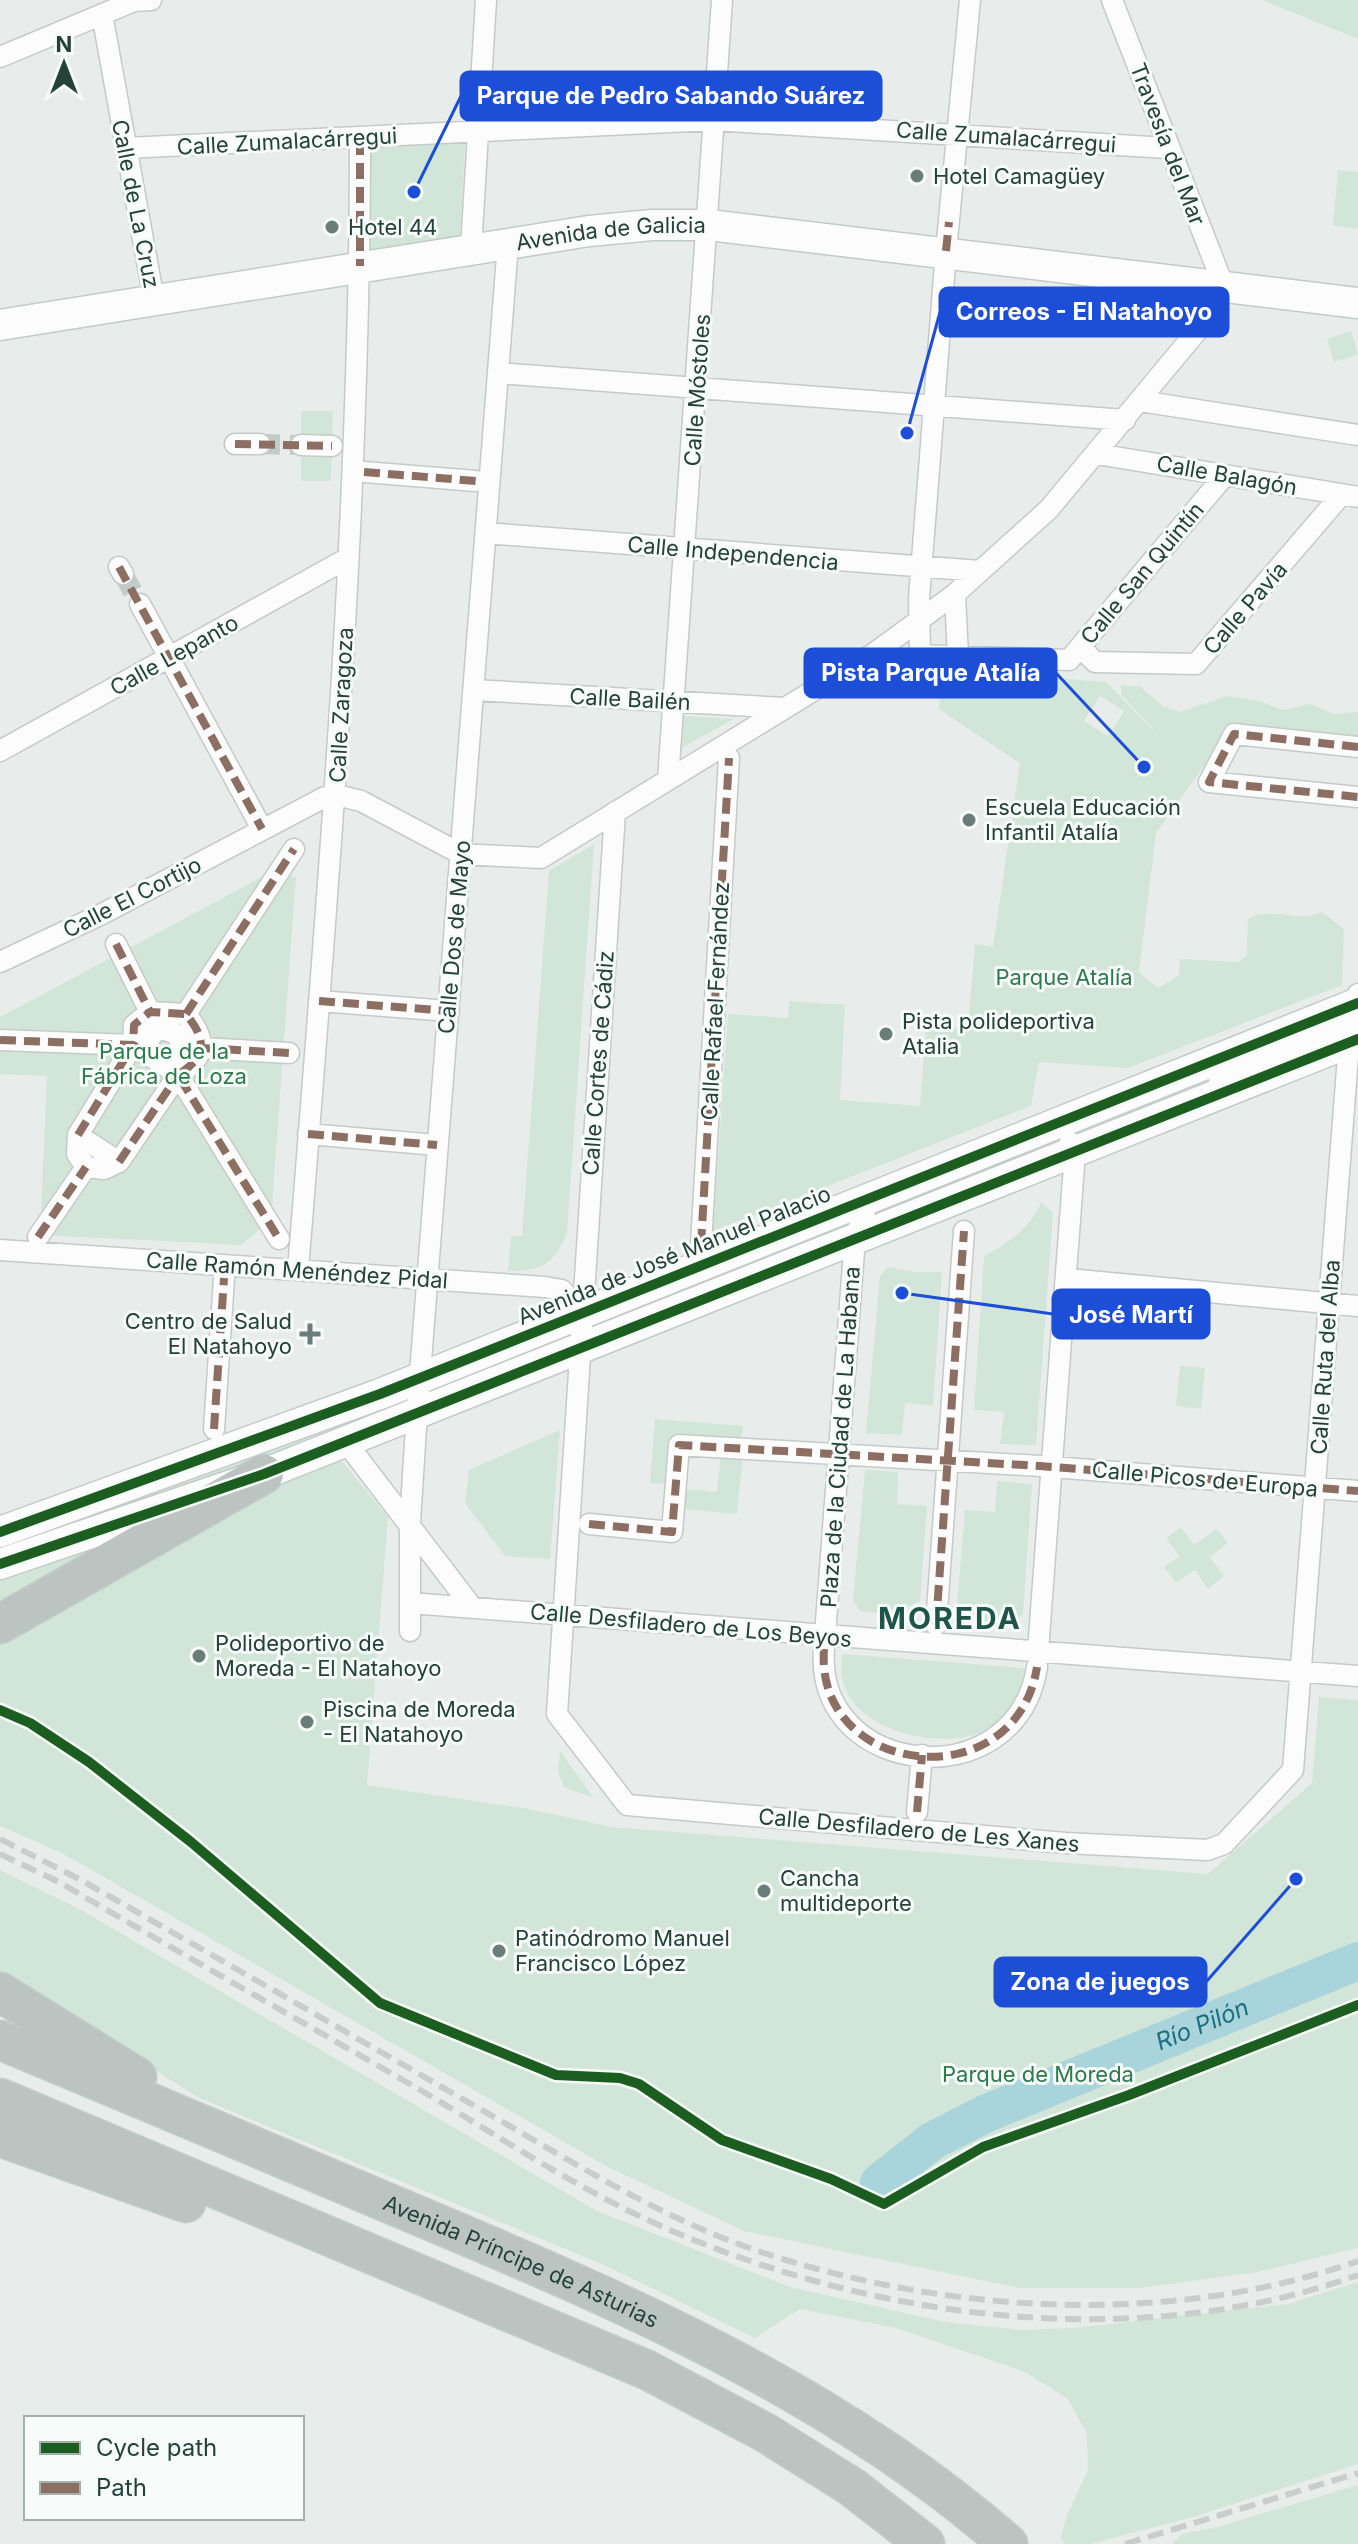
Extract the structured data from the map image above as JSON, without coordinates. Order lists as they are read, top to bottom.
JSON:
{
  "streets": {
    "highway": ["Avenida Príncipe de Asturias"],
    "main road": ["Avenida de Galicia", "Avenida de José Manuel Palacio"],
    "street": [
      "Calle Zumalacárregui",
      "Travesía del Mar",
      "Calle de La Cruz",
      "Calle Móstoles",
      "Calle Balagón",
      "Calle Independencia",
      "Calle San Quintín",
      "Calle Pavía",
      "Calle Lepanto",
      "Calle Bailén",
      "Calle Zaragoza",
      "Calle El Cortijo",
      "Calle Dos de Mayo",
      "Calle Rafael Fernández",
      "Calle Cortes de Cádiz",
      "Calle Ramón Menéndez Pidal",
      "Calle Ruta del Alba",
      "Plaza de la Ciudad de La Habana",
      "Calle Picos de Europa",
      "Calle Desfiladero de Los Beyos",
      "Calle Desfiladero de Les Xanes"
    ]
  },
  "crossings": [
    ["Calle Zumalacárregui", "Travesía del Mar"],
    ["Calle Zumalacárregui", "Calle de La Cruz"],
    ["Calle Zumalacárregui", "Calle Móstoles"],
    ["Calle Zumalacárregui", "Calle Zaragoza"],
    ["Travesía del Mar", "Avenida de Galicia"],
    ["Calle de La Cruz", "Avenida de Galicia"],
    ["Avenida de Galicia", "Calle Móstoles"],
    ["Avenida de Galicia", "Calle Zaragoza"],
    ["Avenida de Galicia", "Calle Dos de Mayo"],
    ["Calle Móstoles", "Calle Independencia"],
    ["Calle Móstoles", "Calle Bailén"],
    ["Calle Balagón", "Calle San Quintín"],
    ["Calle Balagón", "Calle Pavía"],
    ["Calle Independencia", "Calle Dos de Mayo"],
    ["Calle San Quintín", "Calle Pavía"],
    ["Calle Lepanto", "Calle Zaragoza"],
    ["Calle Bailén", "Calle Dos de Mayo"],
    ["Calle Zaragoza", "Calle El Cortijo"],
    ["Calle Zaragoza", "Calle Ramón Menéndez Pidal"],
    ["Calle Dos de Mayo", "Avenida de José Manuel Palacio"],
    ["Calle Dos de Mayo", "Calle Ramón Menéndez Pidal"],
    ["Calle Dos de Mayo", "Calle Desfiladero de Los Beyos"],
    ["Calle Cortes de Cádiz", "Avenida de José Manuel Palacio"],
    ["Calle Cortes de Cádiz", "Calle Ramón Menéndez Pidal"],
    ["Calle Cortes de Cádiz", "Calle Desfiladero de Les Xanes"],
    ["Avenida de José Manuel Palacio", "Calle Ramón Menéndez Pidal"],
    ["Avenida de José Manuel Palacio", "Plaza de la Ciudad de La Habana"],
    ["Calle Ruta del Alba", "Calle Picos de Europa"],
    ["Calle Ruta del Alba", "Calle Desfiladero de Los Beyos"],
    ["Calle Ruta del Alba", "Calle Desfiladero de Les Xanes"],
    ["Plaza de la Ciudad de La Habana", "Calle Picos de Europa"],
    ["Plaza de la Ciudad de La Habana", "Calle Desfiladero de Los Beyos"],
    ["Calle Desfiladero de Los Beyos", "Calle Desfiladero de Les Xanes"]
  ],
  "districts": ["MOREDA"],
  "water": ["Río Pilón"],
  "parks": ["Parque Atalía", "Parque de la Fábrica de Loza", "Parque de Moreda"],
  "places": {
    "other": [
      "Hotel Camagüey",
      "Parque de Pedro Sabando Suárez",
      "Hotel 44",
      "Correos - El Natahoyo",
      "Pista Parque Atalía",
      "Escuela Educación Infantil Atalía",
      "Pista polideportiva Atalia",
      "José Martí",
      "Polideportivo de Moreda - El Natahoyo",
      "Piscina de Moreda - El Natahoyo",
      "Zona de juegos",
      "Cancha multideporte",
      "Patinódromo Manuel Francisco López"
    ],
    "health": ["Centro de Salud El Natahoyo"]
  },
  "legend": ["Cycle path", "Path"],
  "north": "top"
}
